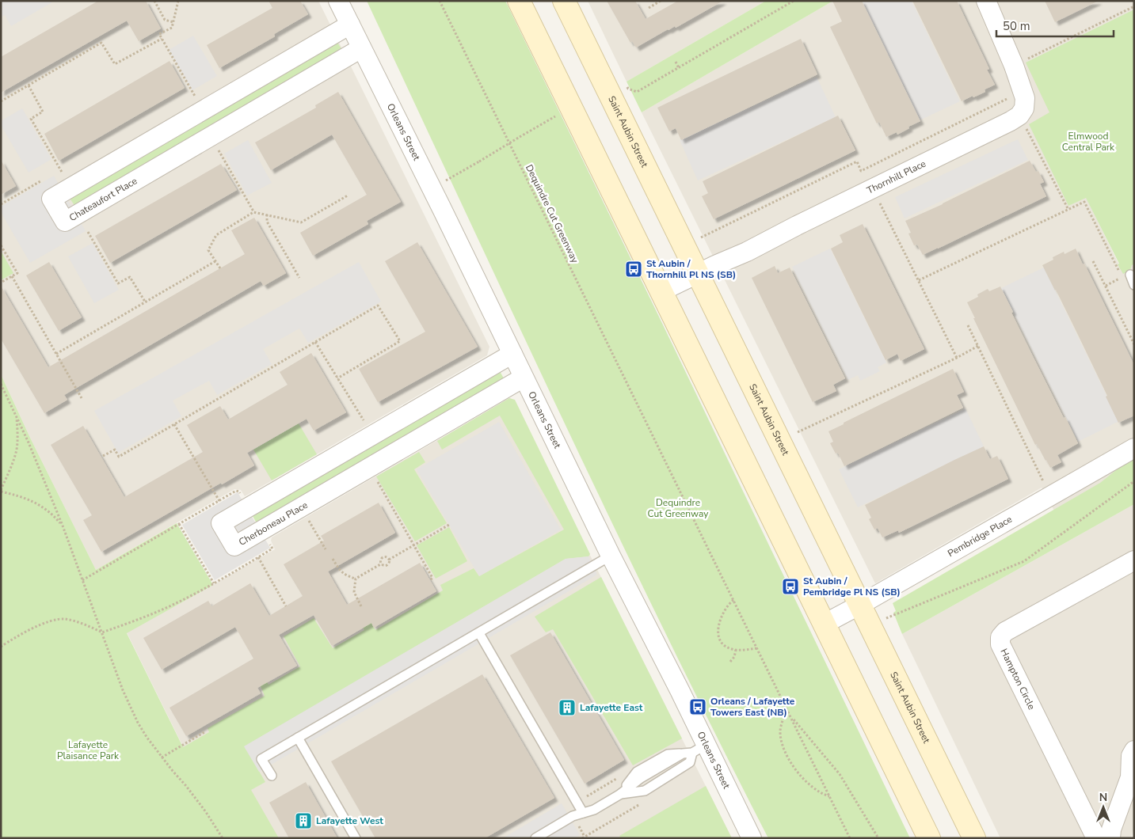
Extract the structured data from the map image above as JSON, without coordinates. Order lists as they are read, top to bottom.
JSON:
{
  "streets": {
    "main road": ["Saint Aubin Street"],
    "street": [
      "Orleans Street",
      "Thornhill Place",
      "Chateaufort Place",
      "Cherboneau Place",
      "Pembridge Place",
      "Hampton Circle"
    ],
    "path": ["Dequindre Cut Greenway"]
  },
  "crossings": [
    ["Saint Aubin Street", "Thornhill Place"],
    ["Saint Aubin Street", "Pembridge Place"],
    ["Orleans Street", "Chateaufort Place"],
    ["Orleans Street", "Cherboneau Place"]
  ],
  "parks": ["Elmwood Central Park", "Dequindre Cut Greenway", "Lafayette Plaisance Park"],
  "places": {
    "bus stop": ["St Aubin / Thornhill Pl NS (SB)", "St Aubin / Pembridge Pl NS (SB)", "Orleans / Lafayette Towers East (NB)"],
    "building": ["Lafayette East", "Lafayette West"]
  },
  "scale_bar": "50 m",
  "north": "top"
}
